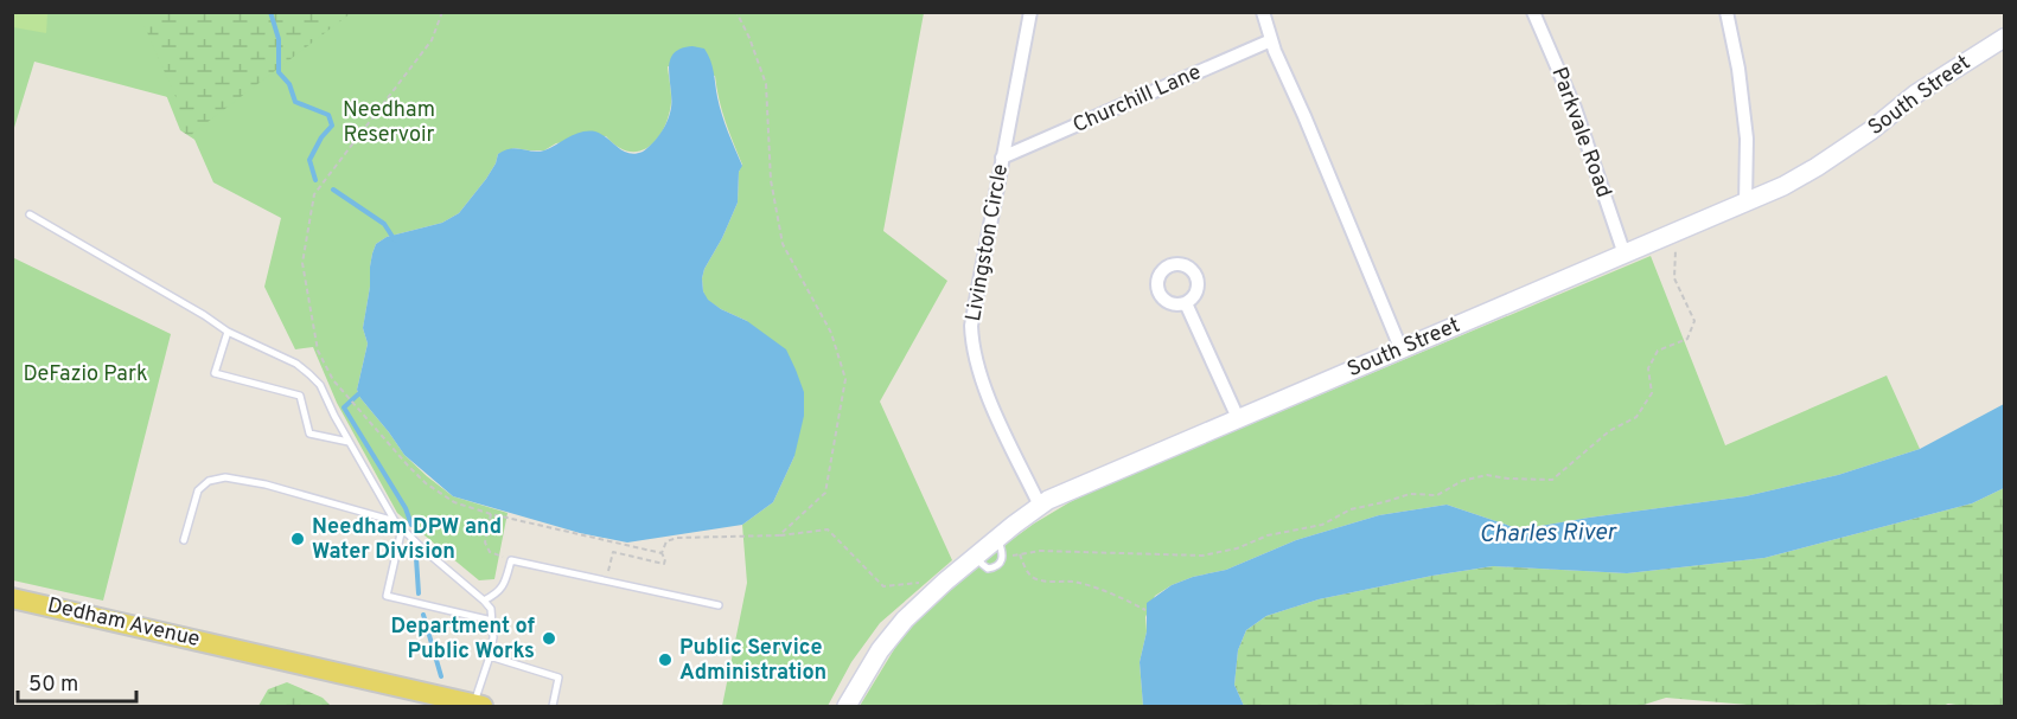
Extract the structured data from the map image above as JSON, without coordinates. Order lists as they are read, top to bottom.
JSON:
{
  "streets": {
    "main road": ["Dedham Avenue"],
    "street": [
      "South Street",
      "Churchill Lane",
      "Parkvale Road",
      "Livingston Circle"
    ]
  },
  "crossings": [
    ["South Street", "Parkvale Road"],
    ["South Street", "Livingston Circle"],
    ["Churchill Lane", "Livingston Circle"]
  ],
  "water": ["Charles River"],
  "parks": ["Needham Reservoir", "DeFazio Park"],
  "places": ["Needham DPW and Water Division", "Department of Public Works", "Public Service Administration"],
  "scale_bar": "50 m"
}
